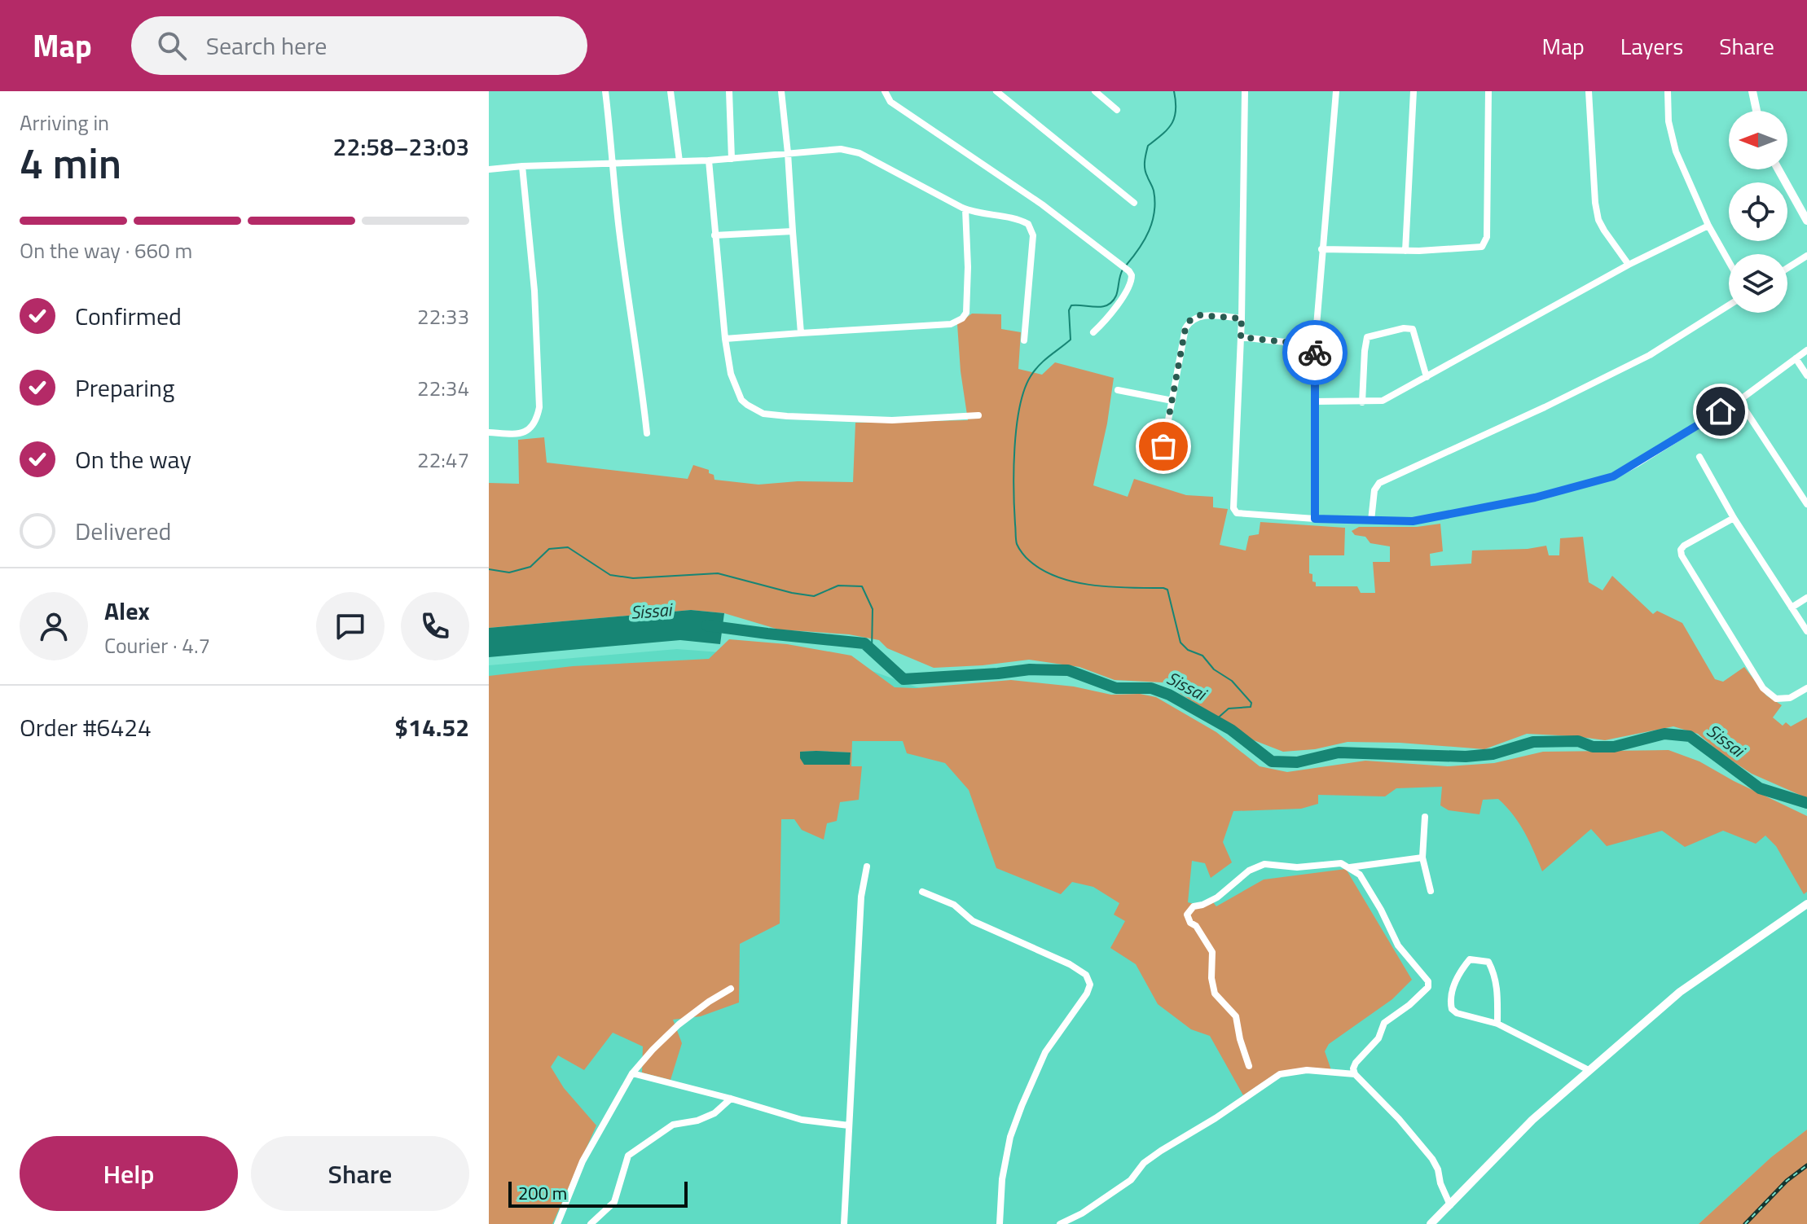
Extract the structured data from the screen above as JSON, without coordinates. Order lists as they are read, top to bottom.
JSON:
{
  "water": ["Sissai"],
  "scale_bar": "200 m",
  "north": "left",
  "page": {
    "header": "Map",
    "search": "Search here",
    "nav": ["Map", "Layers", "Share"],
    "heading": ["4 min", "Arriving in", "22:58–23:03"],
    "panel": [
      "Alex",
      "Courier · 4.7",
      "Order #6424",
      "$14.52"
    ],
    "bar": "On the way · 660 m",
    "list": [
      ["Confirmed", "22:33"],
      ["Preparing", "22:34"],
      ["On the way", "22:47"],
      "Delivered"
    ],
    "buttons": ["Help", "Share"],
    "scale": "200 m"
  }
}
